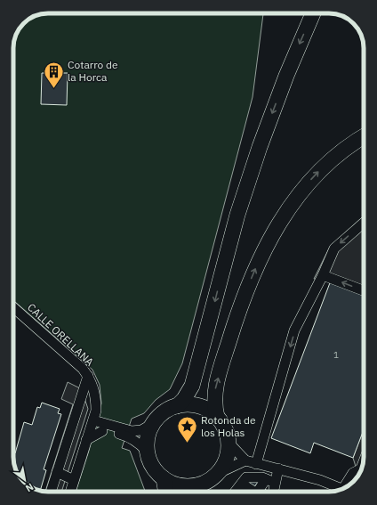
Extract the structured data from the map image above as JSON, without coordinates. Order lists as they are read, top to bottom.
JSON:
{
  "streets": {
    "street": ["CALLE ORELLANA"]
  },
  "places": {
    "building": ["Cotarro de la Horca"],
    "place": ["Rotonda de los Holas"]
  },
  "house_numbers": ["1"],
  "north": "bottom right"
}
